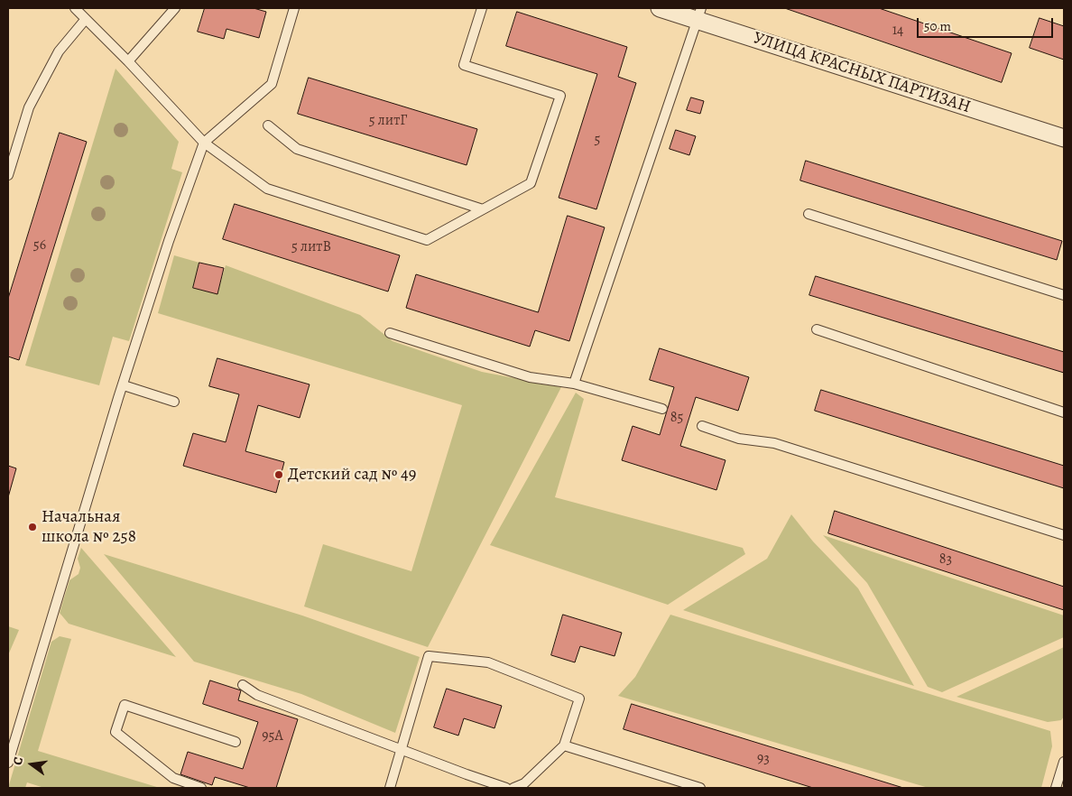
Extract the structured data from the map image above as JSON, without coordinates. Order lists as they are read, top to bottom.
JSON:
{
  "streets": {
    "street": ["УЛИЦА КРАСНЫХ ПАРТИЗАН"]
  },
  "places": ["Детский сад № 49", "Начальная школа № 258"],
  "house_numbers": [
    "14",
    "5 литГ",
    "5",
    "56",
    "5 литВ",
    "85",
    "83",
    "95А",
    "93"
  ],
  "scale_bar": "50 m",
  "north": "left"
}
